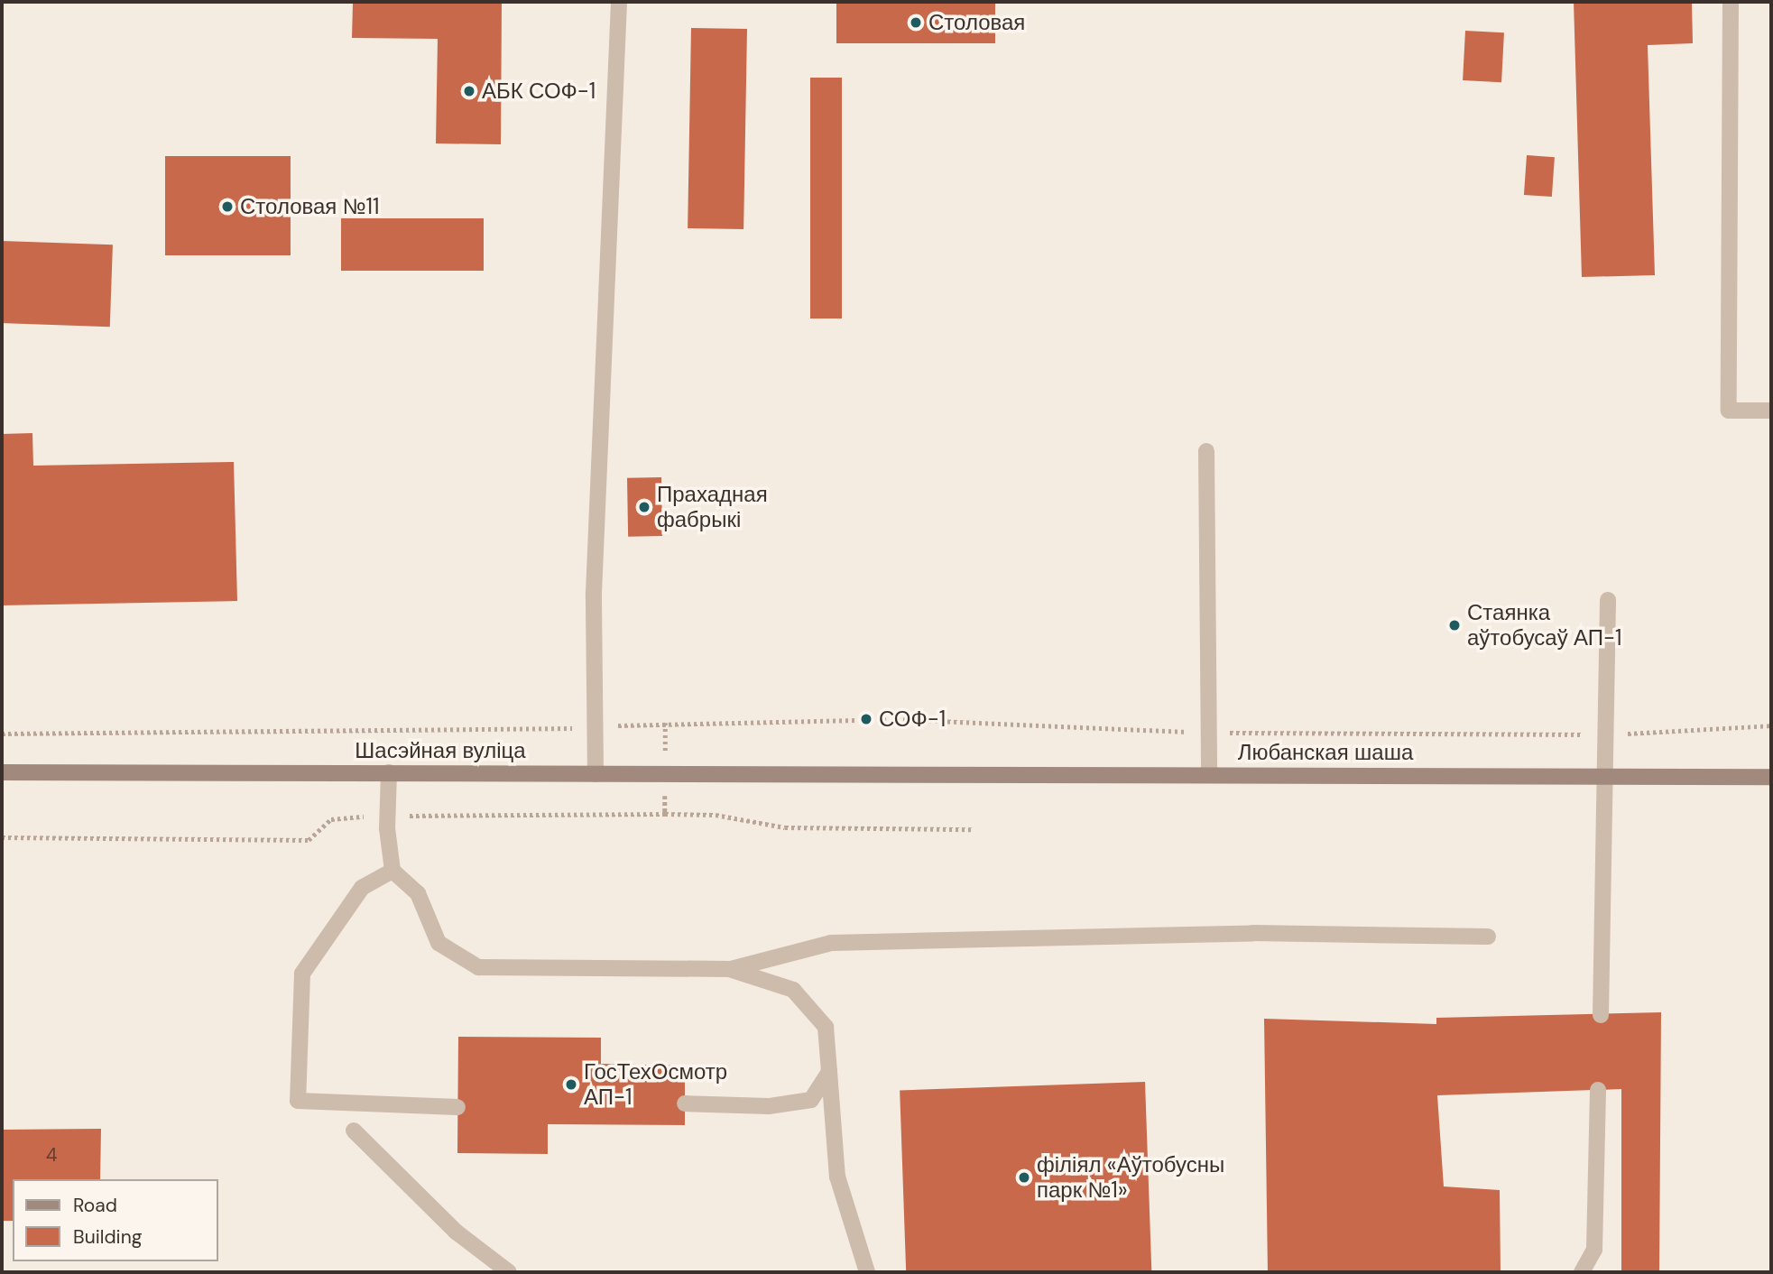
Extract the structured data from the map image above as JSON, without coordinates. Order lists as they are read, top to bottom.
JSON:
{
  "streets": {
    "main road": ["Шасэйная вуліца", "Любанская шаша"]
  },
  "crossings": [
    ["Шасэйная вуліца", "Любанская шаша"]
  ],
  "places": [
    "Столовая",
    "АБК СОФ-1",
    "Столовая №11",
    "Прахадная фабрыкі",
    "Стаянка аўтобусаў АП-1",
    "СОФ-1",
    "ГосТехОсмотр АП-1",
    "філіял «Аўтобусны парк №1»"
  ],
  "house_numbers": ["4"],
  "legend": ["Road", "Building"]
}
